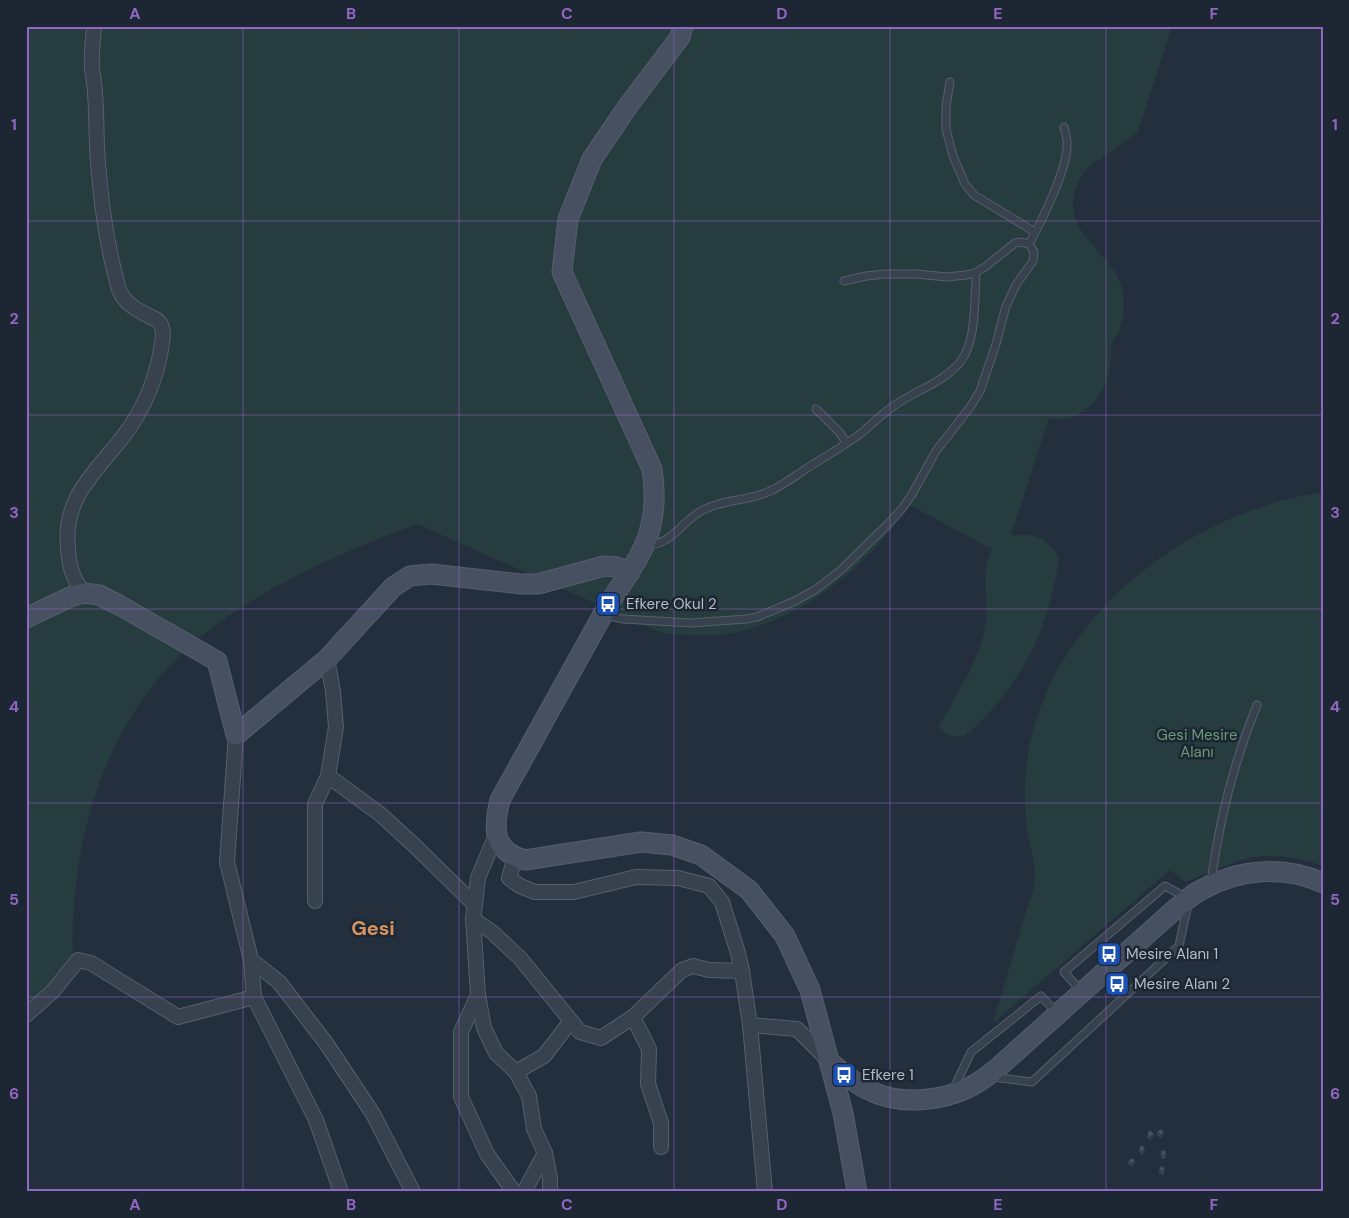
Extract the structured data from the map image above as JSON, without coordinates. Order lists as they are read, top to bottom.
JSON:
{
  "districts": ["Gesi"],
  "parks": ["Gesi Mesire Alanı"],
  "places": {
    "bus stop": [
      "Efkere Okul 2",
      "Mesire Alanı 1",
      "Mesire Alanı 2",
      "Efkere 1"
    ]
  },
  "grid": {
    "columns": [
      "A",
      "B",
      "C",
      "D",
      "E",
      "F"
    ],
    "rows": [
      "1",
      "2",
      "3",
      "4",
      "5",
      "6"
    ]
  }
}
